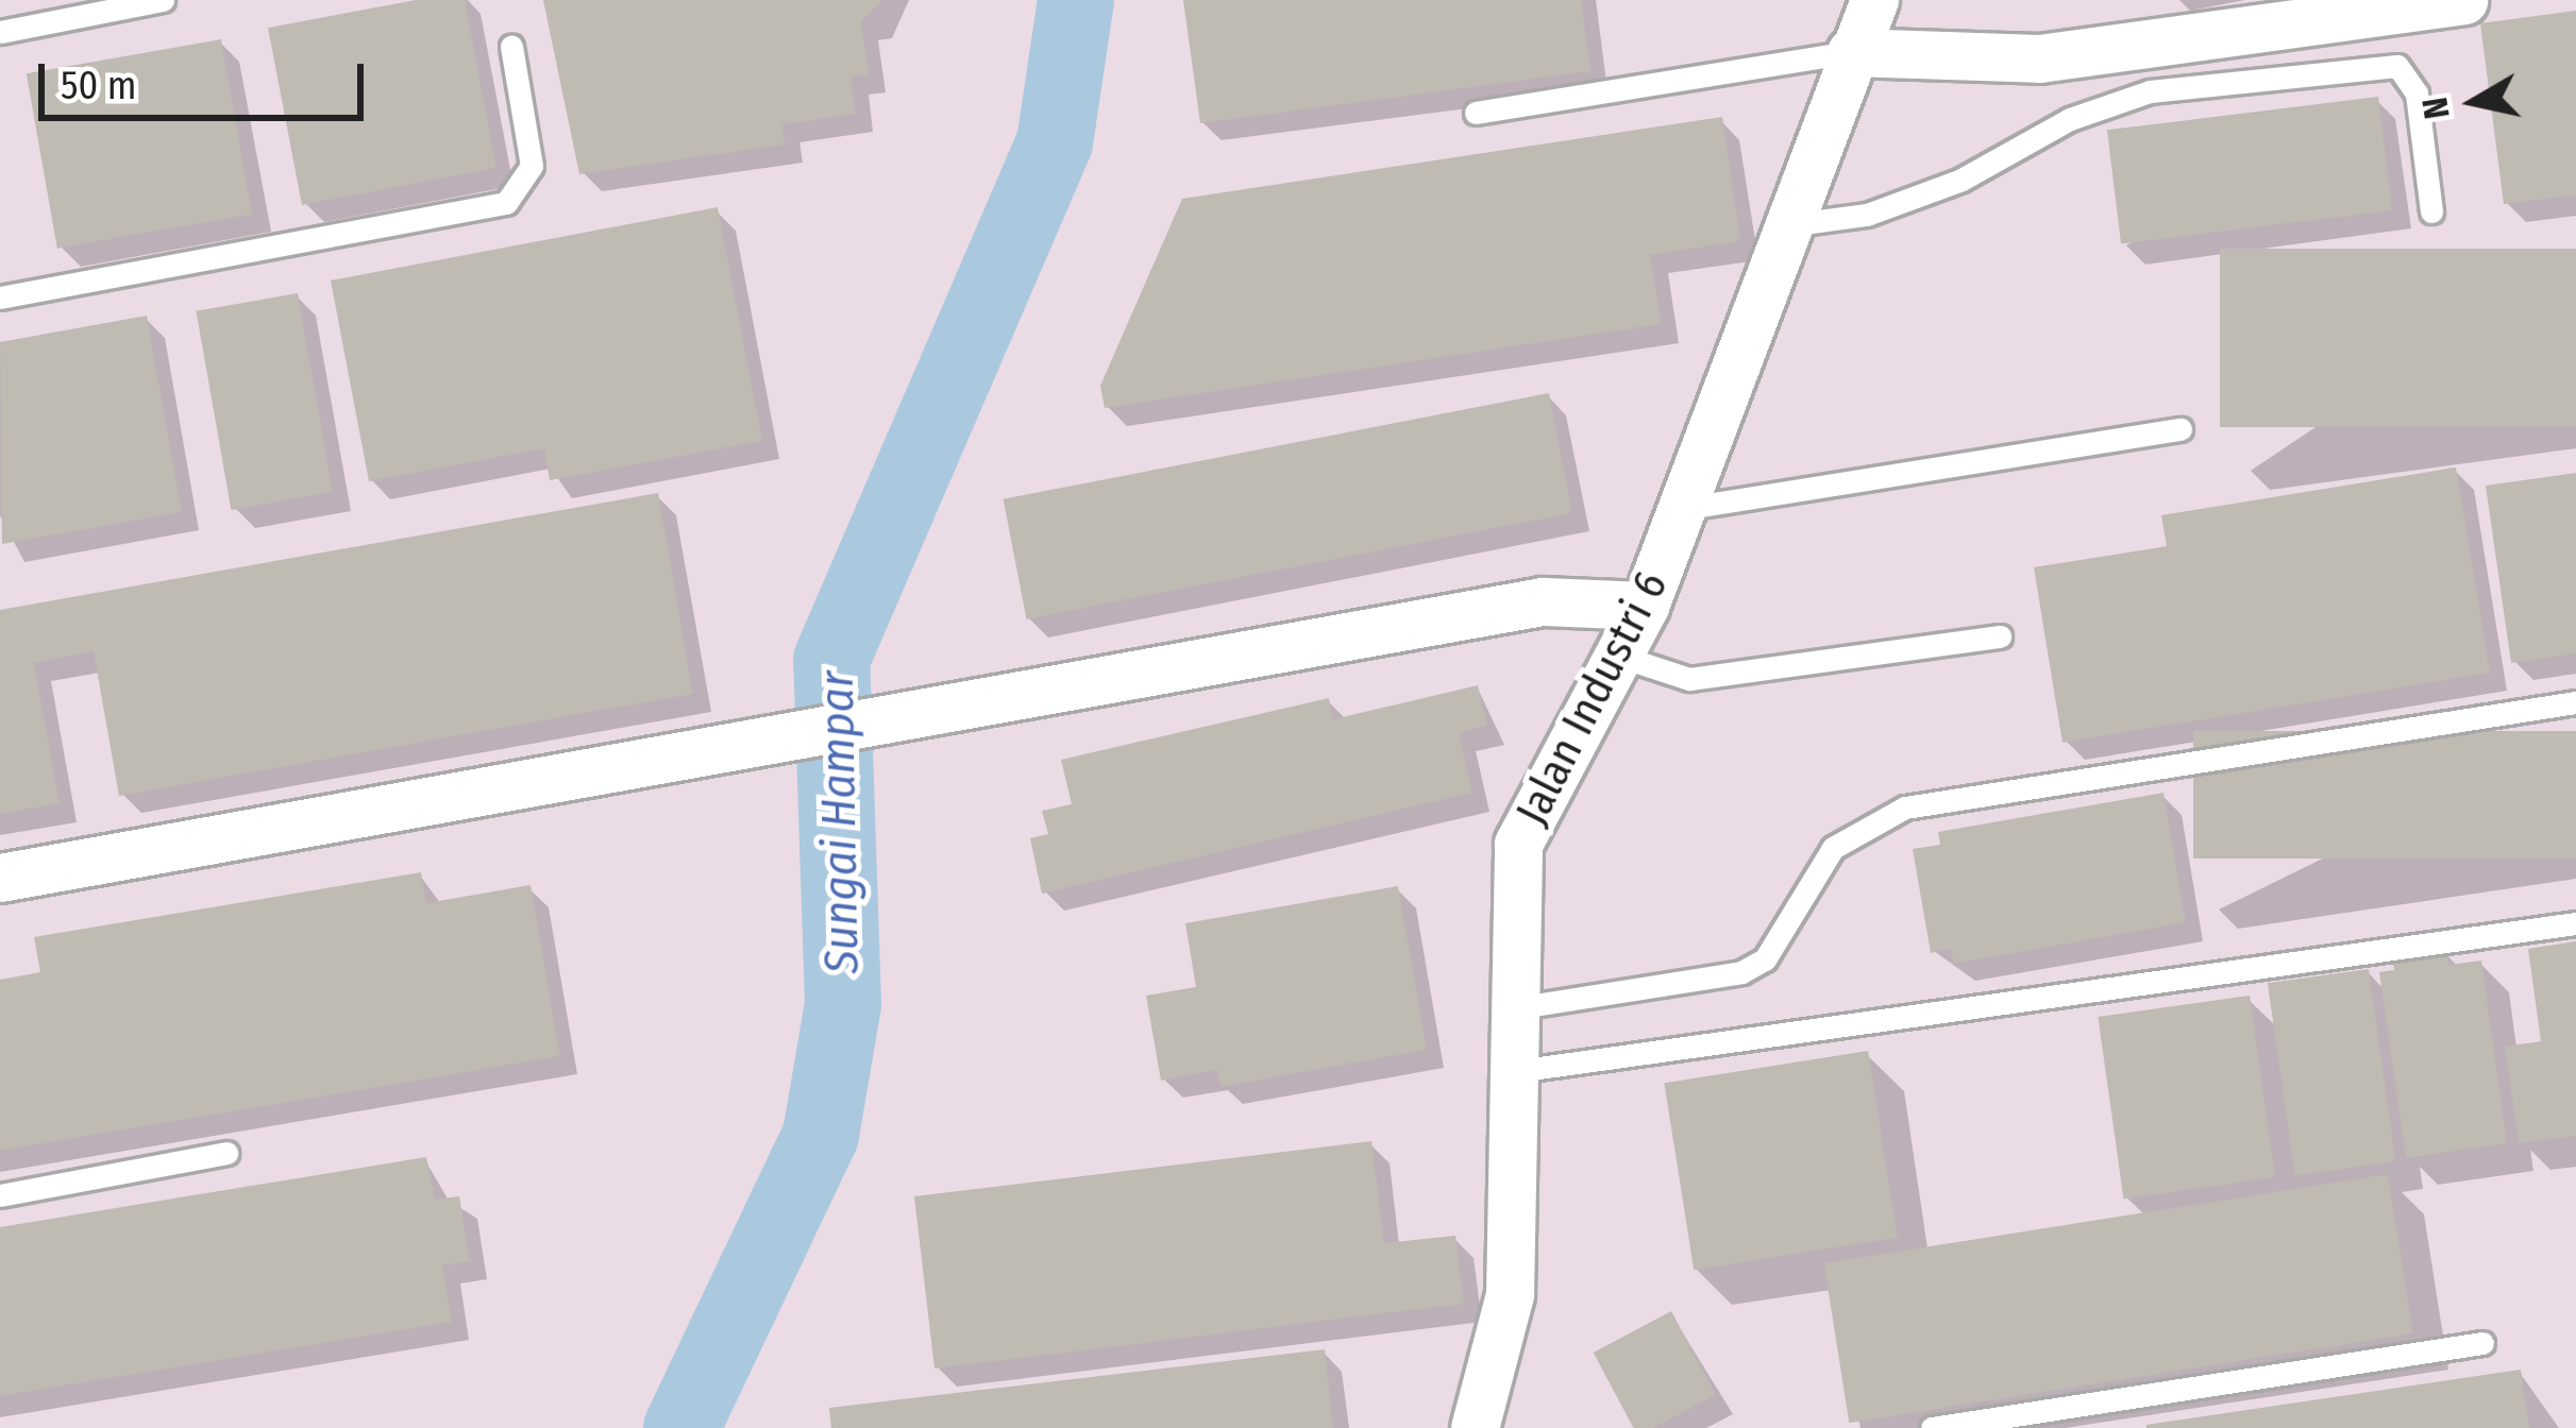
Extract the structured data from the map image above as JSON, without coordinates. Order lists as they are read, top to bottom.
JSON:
{
  "streets": {
    "street": ["Jalan Industri 6"]
  },
  "water": ["Sungai Hampar"],
  "scale_bar": "50 m",
  "north": "left"
}
